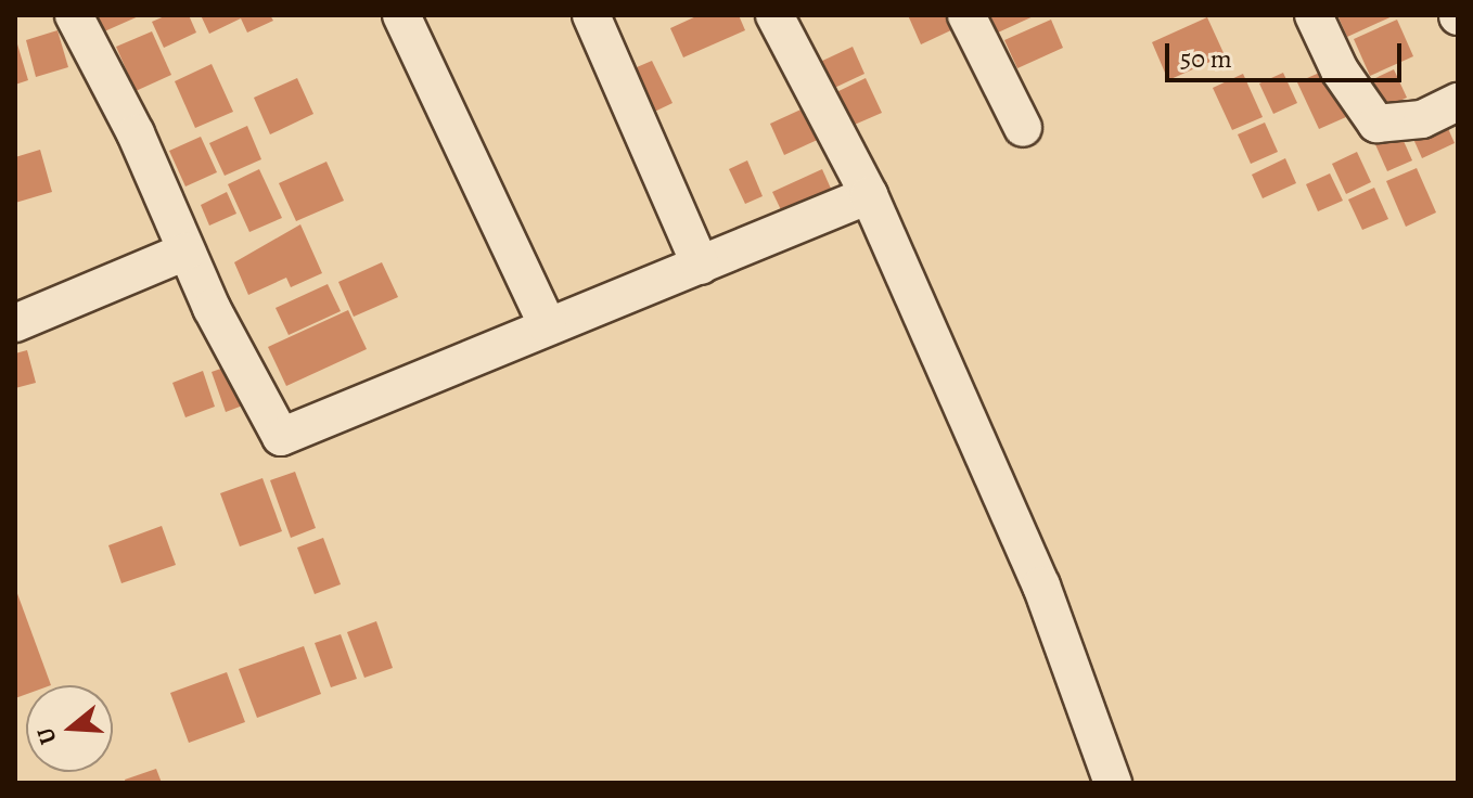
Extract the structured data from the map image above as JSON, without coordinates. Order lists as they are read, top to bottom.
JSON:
{
  "scale_bar": "50 m",
  "north": "left"
}
